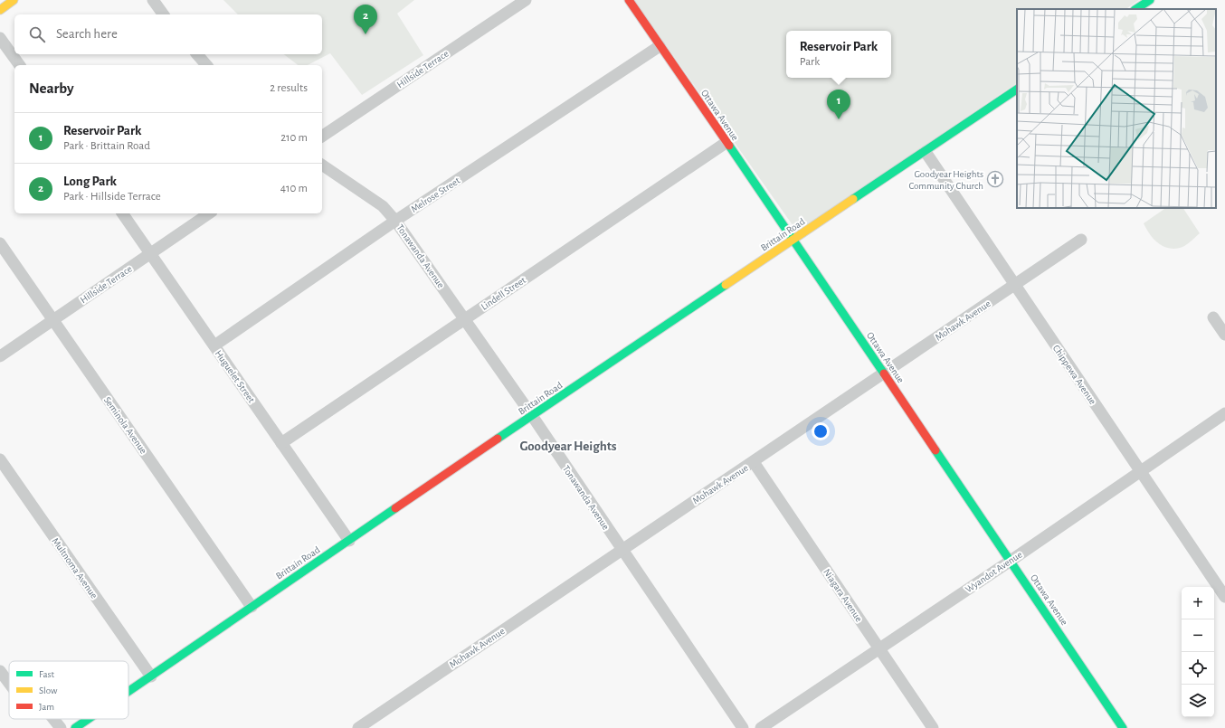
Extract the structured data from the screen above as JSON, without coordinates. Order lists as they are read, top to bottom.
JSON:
{
  "streets": {
    "main road": ["Ottawa Avenue", "Brittain Road"],
    "street": [
      "Hillside Terrace",
      "Melrose Street",
      "Tonawanda Avenue",
      "Lindell Street",
      "Mohawk Avenue",
      "Chippewa Avenue",
      "Huguelet Street",
      "Seminola Avenue",
      "Multnoma Avenue",
      "Wyandot Avenue",
      "Niagara Avenue"
    ]
  },
  "crossings": [
    ["Hillside Terrace", "Huguelet Street"],
    ["Hillside Terrace", "Seminola Avenue"],
    ["Ottawa Avenue", "Melrose Street"],
    ["Ottawa Avenue", "Brittain Road"],
    ["Ottawa Avenue", "Lindell Street"],
    ["Ottawa Avenue", "Mohawk Avenue"],
    ["Ottawa Avenue", "Wyandot Avenue"],
    ["Melrose Street", "Tonawanda Avenue"],
    ["Melrose Street", "Huguelet Street"],
    ["Brittain Road", "Tonawanda Avenue"],
    ["Brittain Road", "Chippewa Avenue"],
    ["Brittain Road", "Huguelet Street"],
    ["Brittain Road", "Seminola Avenue"],
    ["Brittain Road", "Multnoma Avenue"],
    ["Tonawanda Avenue", "Lindell Street"],
    ["Tonawanda Avenue", "Mohawk Avenue"],
    ["Lindell Street", "Huguelet Street"],
    ["Mohawk Avenue", "Chippewa Avenue"],
    ["Mohawk Avenue", "Niagara Avenue"],
    ["Chippewa Avenue", "Wyandot Avenue"],
    ["Wyandot Avenue", "Niagara Avenue"]
  ],
  "districts": ["Goodyear Heights"],
  "places": {
    "church": ["Goodyear Heights Community Church"]
  },
  "legend": ["Fast", "Slow", "Jam"],
  "page": {
    "pins": ["2", "1"],
    "search": "Search here",
    "popup": ["Reservoir Park", "Park"],
    "heading": ["Nearby", "2 results"],
    "list": [
      {
        "mark": "1",
        "name": "Reservoir Park",
        "note": "Park · Brittain Road",
        "value": "210 m"
      },
      {
        "mark": "2",
        "name": "Long Park",
        "note": "Park · Hillside Terrace",
        "value": "410 m"
      }
    ],
    "map_buttons": ["+", "−"]
  }
}
